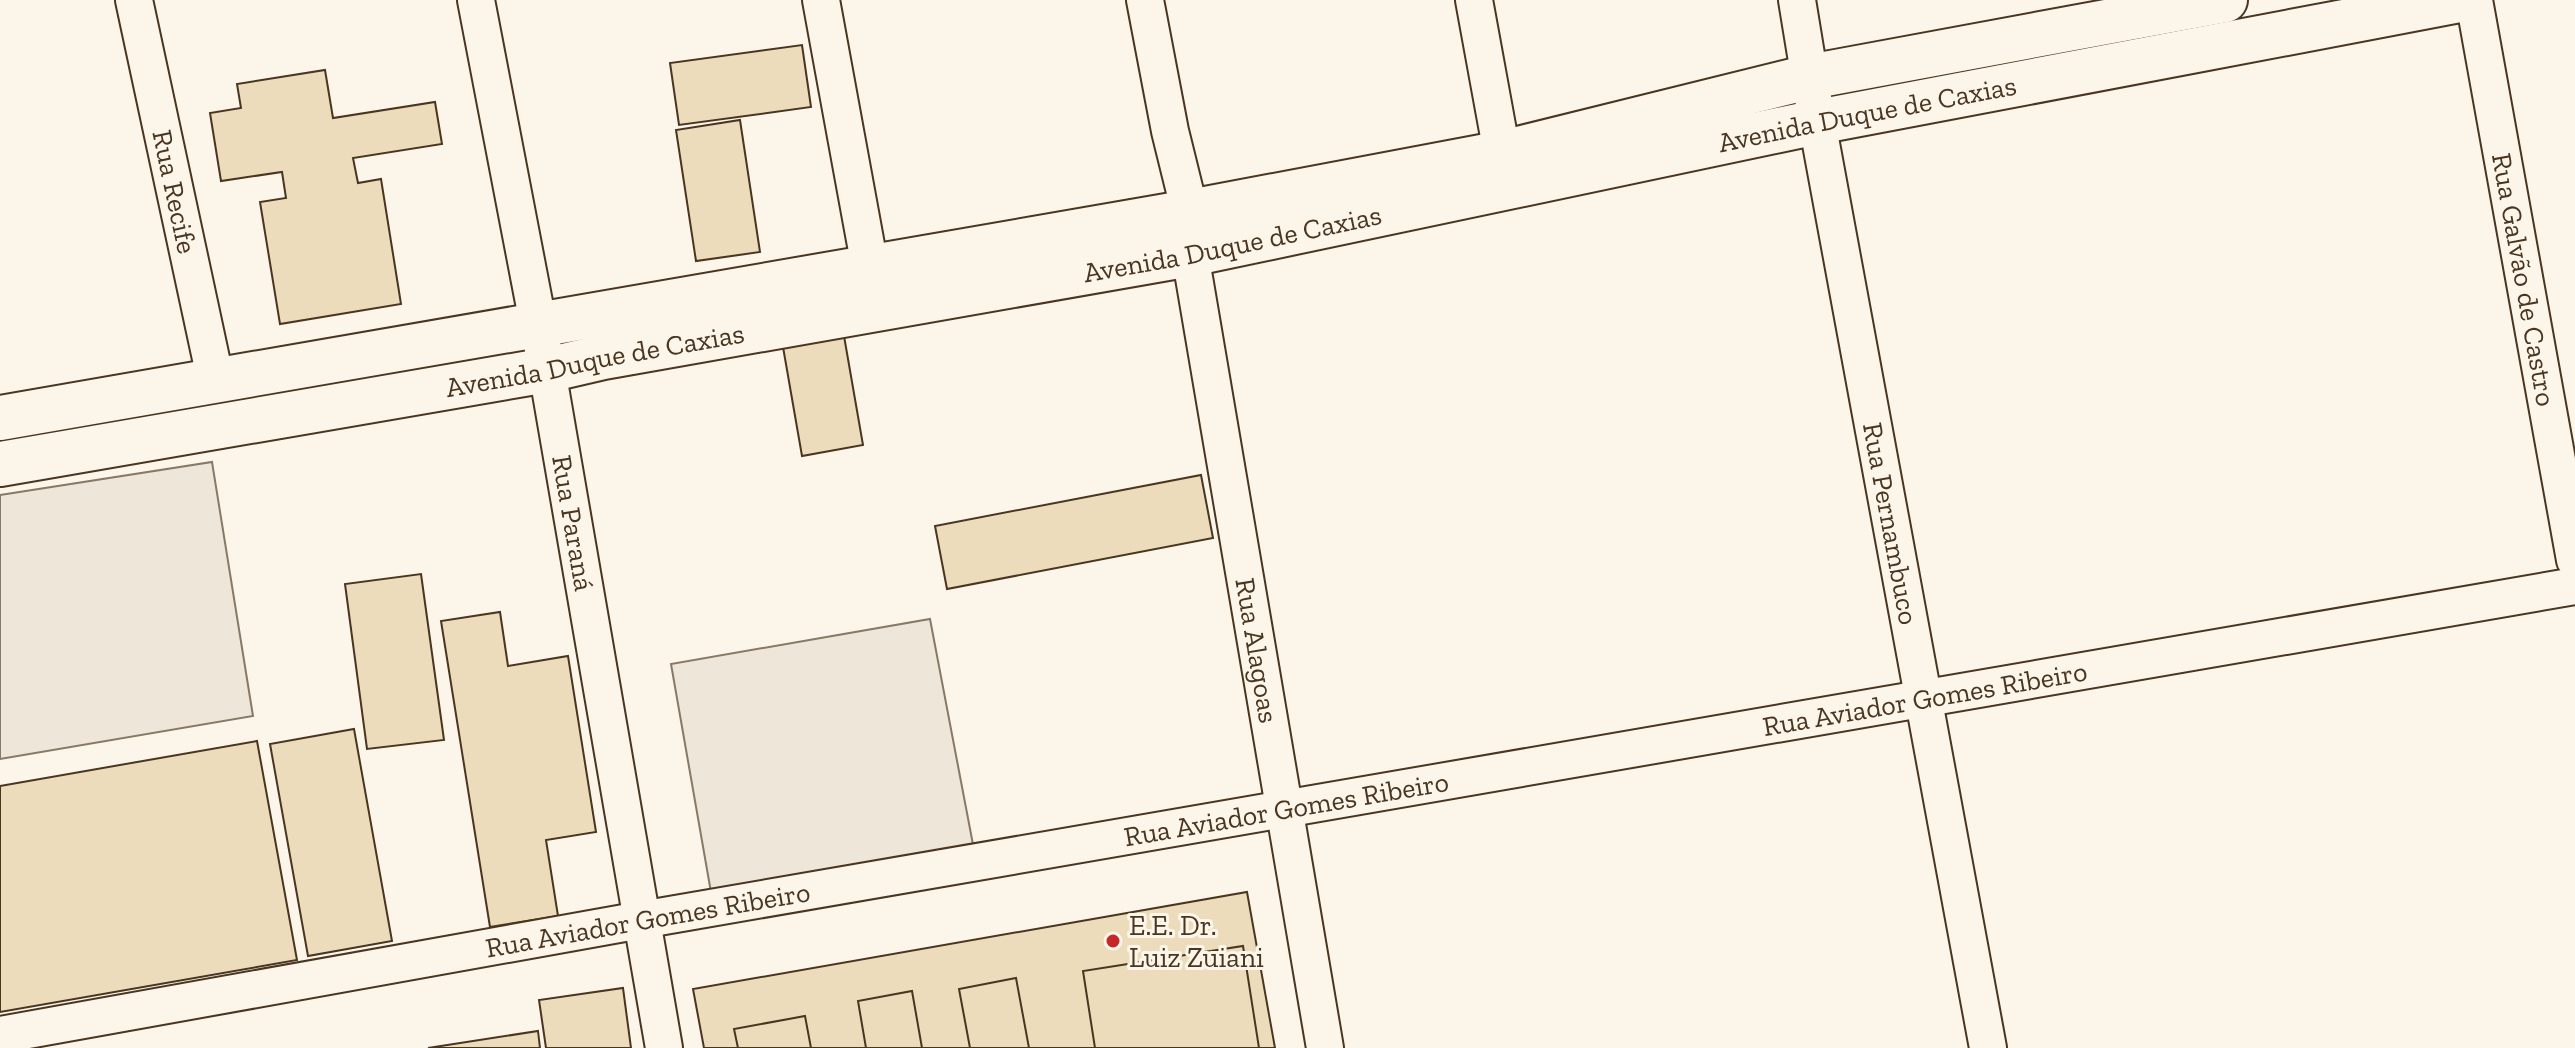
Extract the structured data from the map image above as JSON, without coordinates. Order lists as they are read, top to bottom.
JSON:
{
  "streets": {
    "main road": ["Avenida Duque de Caxias"],
    "street": [
      "Rua Recife",
      "Rua Galvão de Castro",
      "Rua Paraná",
      "Rua Pernambuco",
      "Rua Alagoas",
      "Rua Aviador Gomes Ribeiro"
    ]
  },
  "crossings": [
    ["Avenida Duque de Caxias", "Rua Recife"],
    ["Avenida Duque de Caxias", "Rua Paraná"],
    ["Avenida Duque de Caxias", "Rua Pernambuco"],
    ["Avenida Duque de Caxias", "Rua Alagoas"],
    ["Rua Paraná", "Rua Aviador Gomes Ribeiro"],
    ["Rua Pernambuco", "Rua Aviador Gomes Ribeiro"],
    ["Rua Alagoas", "Rua Aviador Gomes Ribeiro"]
  ],
  "places": ["E.E. Dr. Luiz Zuiani"]
}
